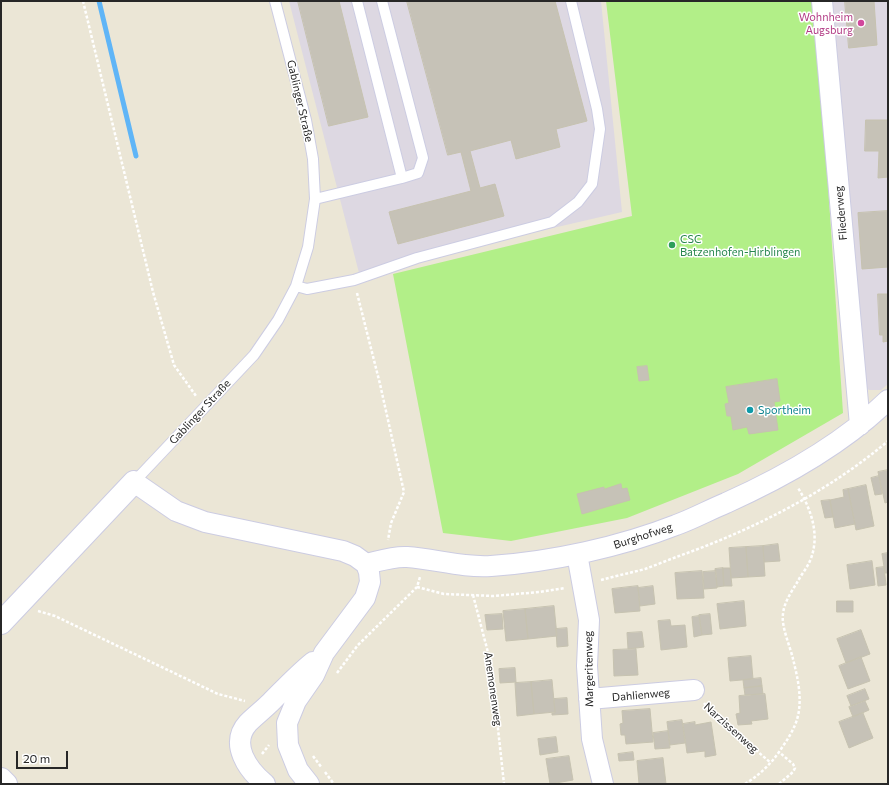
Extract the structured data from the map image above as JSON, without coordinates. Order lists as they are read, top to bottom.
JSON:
{
  "streets": {
    "street": [
      "Fliederweg",
      "Burghofweg",
      "Margeritenweg",
      "Dahlienweg"
    ],
    "lane": ["Gablinger Straße"],
    "path": ["Anemonenweg", "Narzissenweg"]
  },
  "crossings": [
    ["Fliederweg", "Burghofweg"],
    ["Burghofweg", "Margeritenweg"],
    ["Margeritenweg", "Dahlienweg"],
    ["Dahlienweg", "Narzissenweg"]
  ],
  "places": ["Wohnheim Augsburg", "CSC Batzenhofen-Hirblingen", "Sportheim"],
  "scale_bar": "20 m"
}
